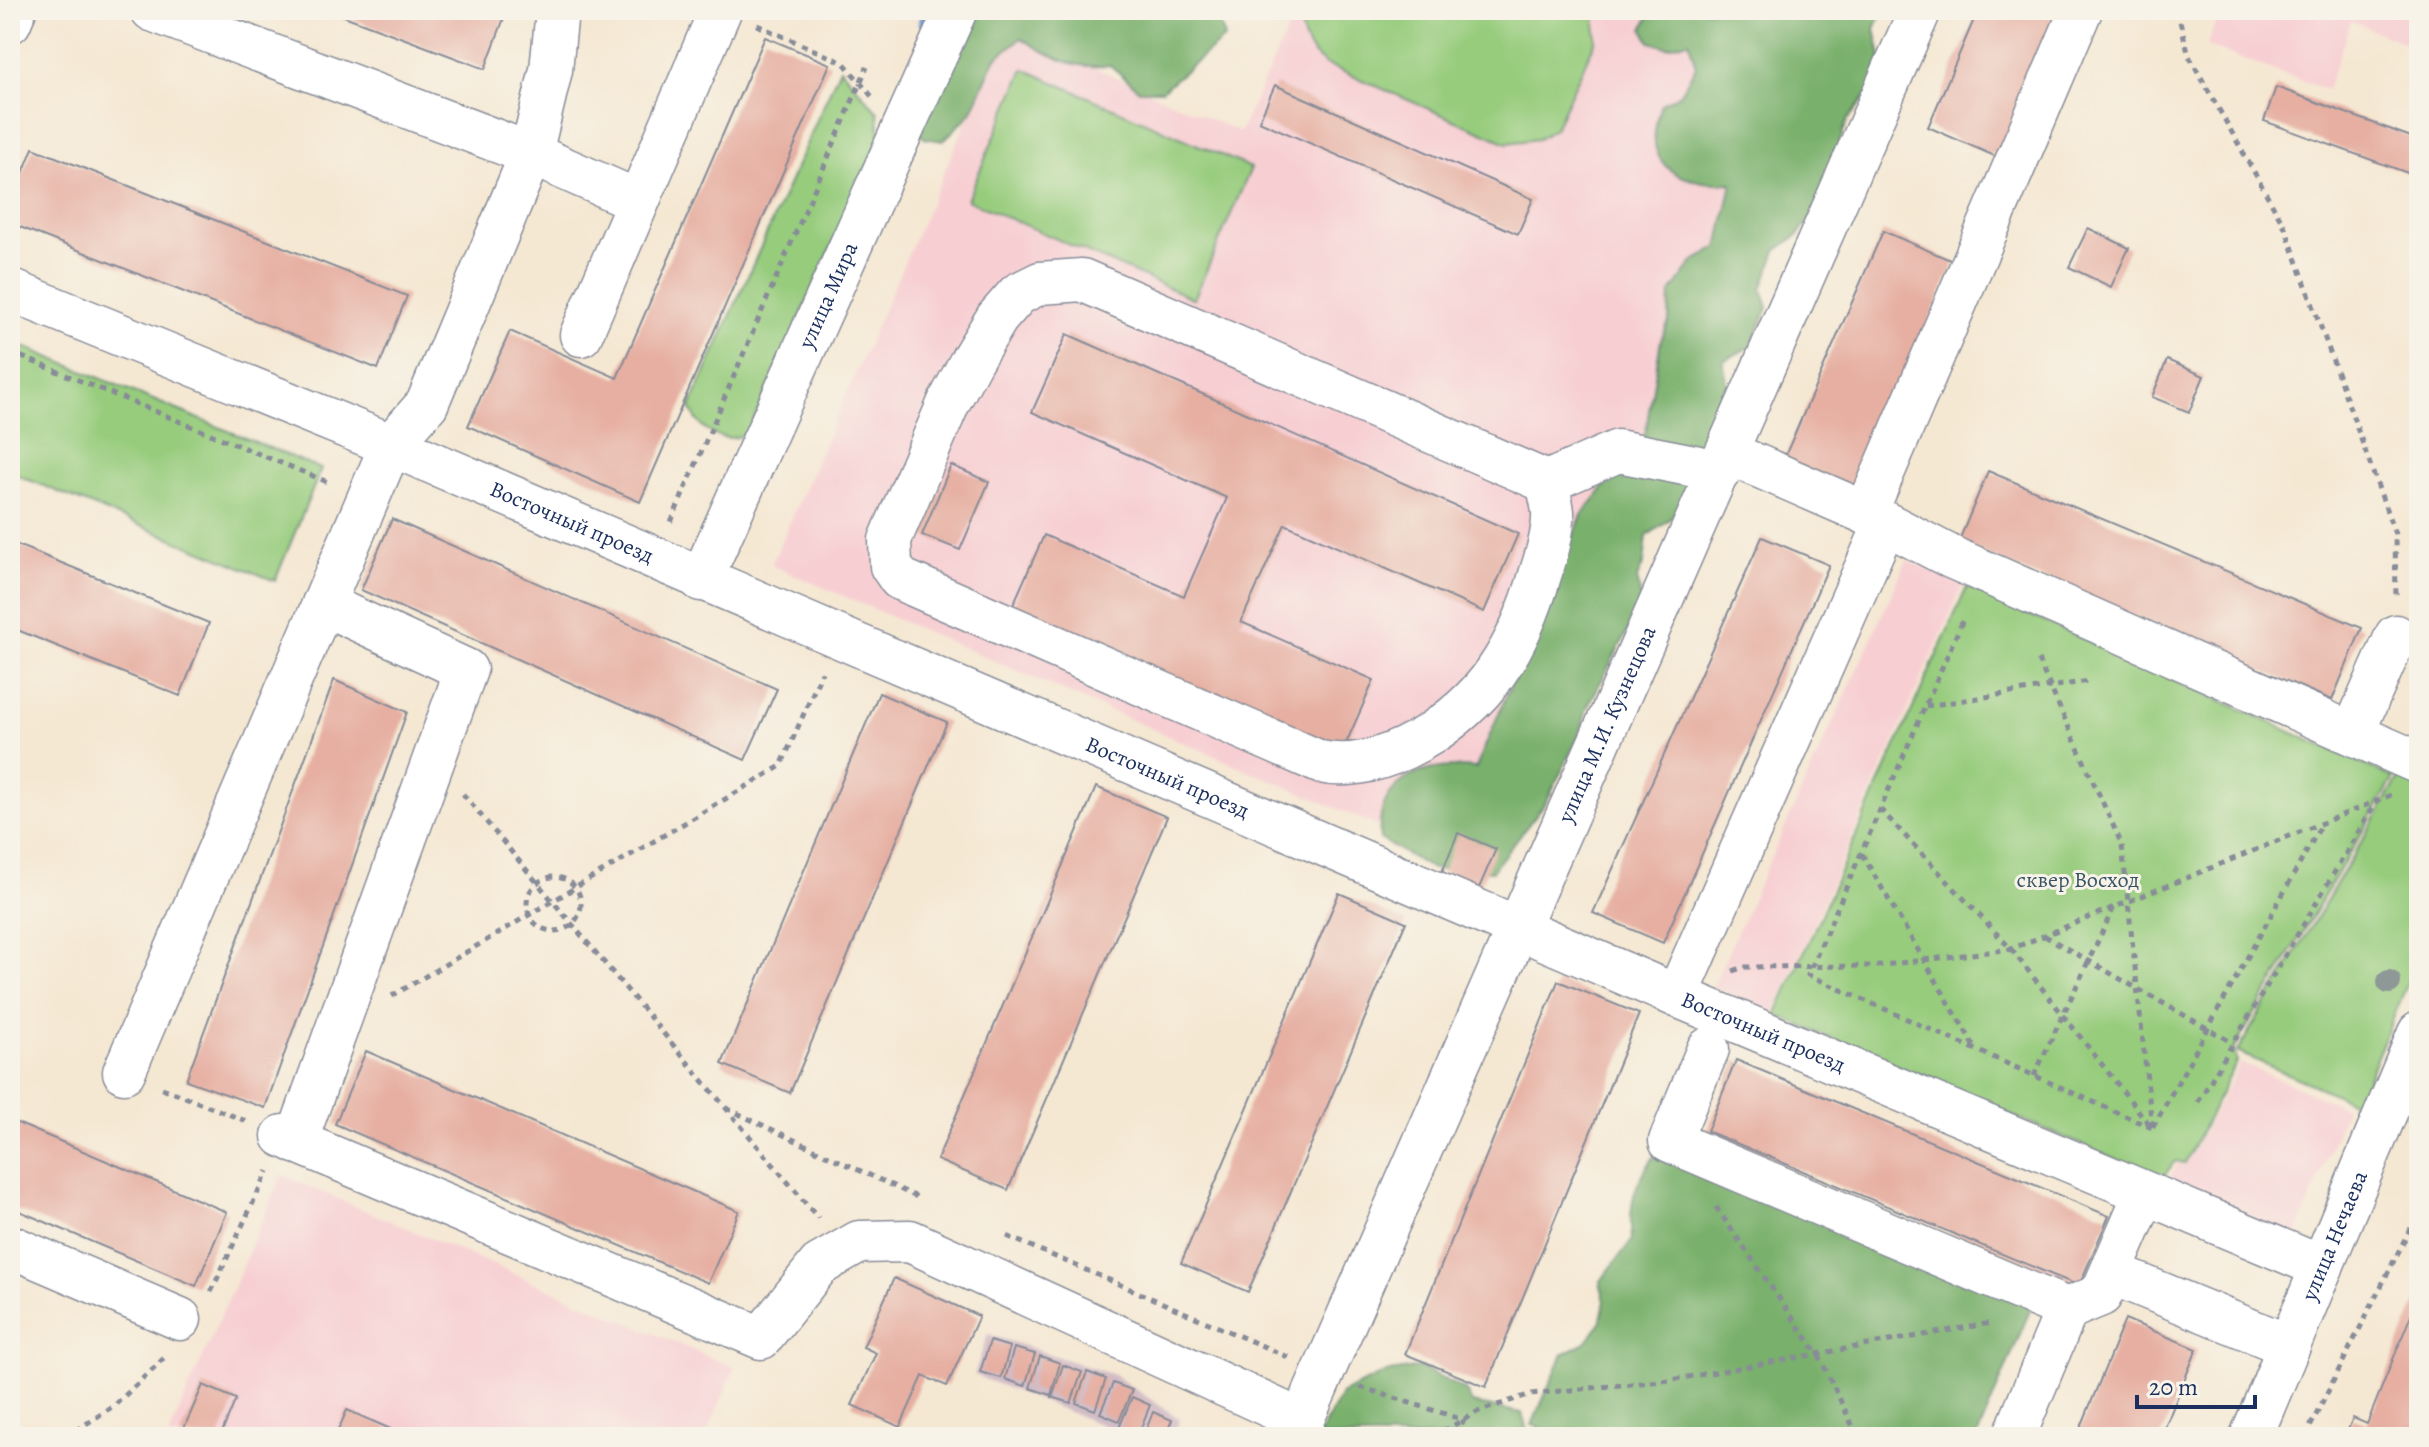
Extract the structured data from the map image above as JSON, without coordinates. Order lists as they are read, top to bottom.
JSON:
{
  "streets": {
    "street": [
      "улица Мира",
      "Восточный проезд",
      "улица М.И. Кузнецова",
      "улица Нечаева"
    ]
  },
  "crossings": [
    ["улица Мира", "Восточный проезд"],
    ["Восточный проезд", "улица М.И. Кузнецова"],
    ["Восточный проезд", "улица Нечаева"]
  ],
  "parks": ["сквер Восход"],
  "scale_bar": "20 m"
}
